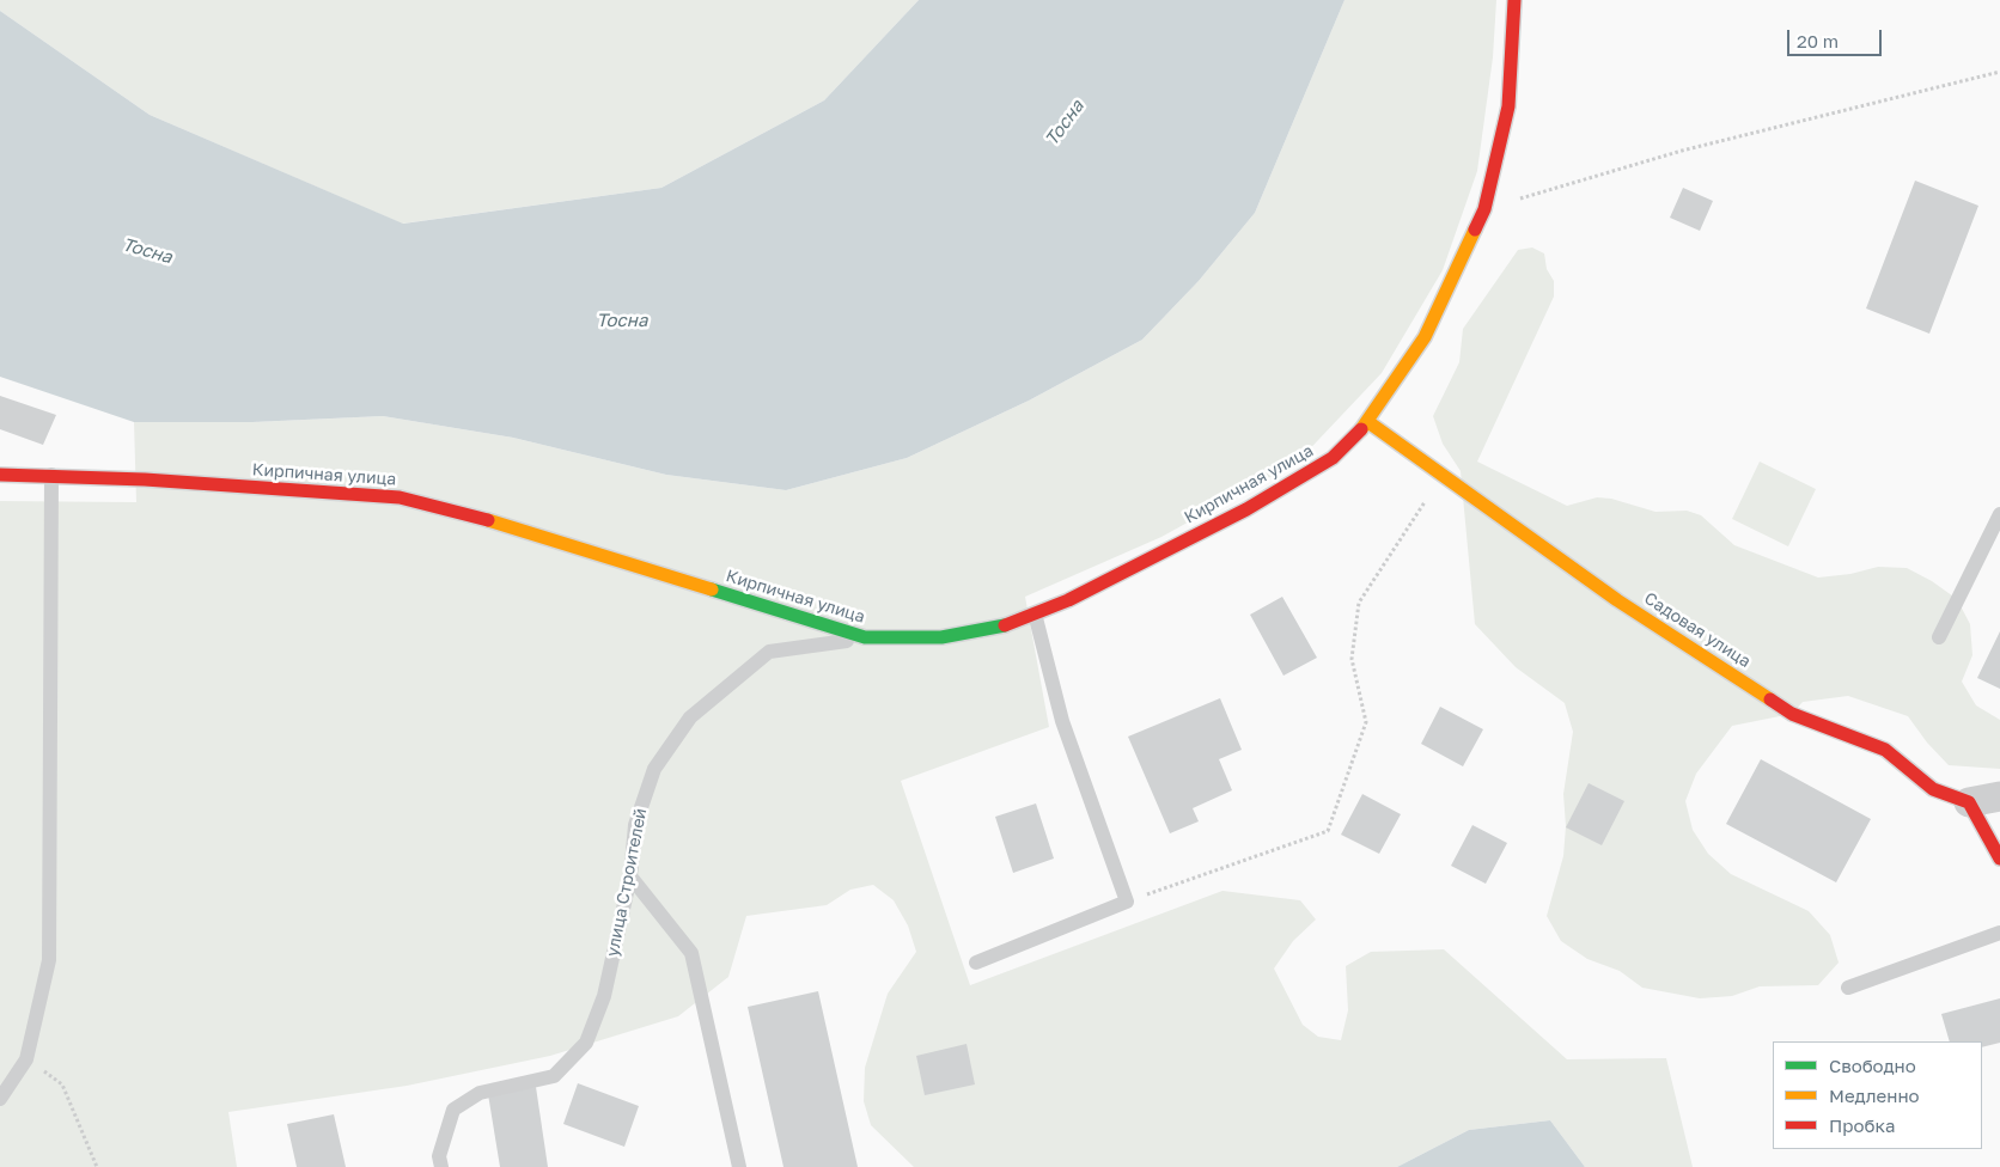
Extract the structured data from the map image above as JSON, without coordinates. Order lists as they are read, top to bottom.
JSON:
{
  "streets": {
    "street": ["Кирпичная улица", "Садовая улица"],
    "lane": ["улица Строителей"]
  },
  "crossings": [
    ["Кирпичная улица", "Садовая улица"],
    ["Кирпичная улица", "улица Строителей"]
  ],
  "water": ["Тосна"],
  "legend": ["Свободно", "Медленно", "Пробка"],
  "scale_bar": "20 m"
}
